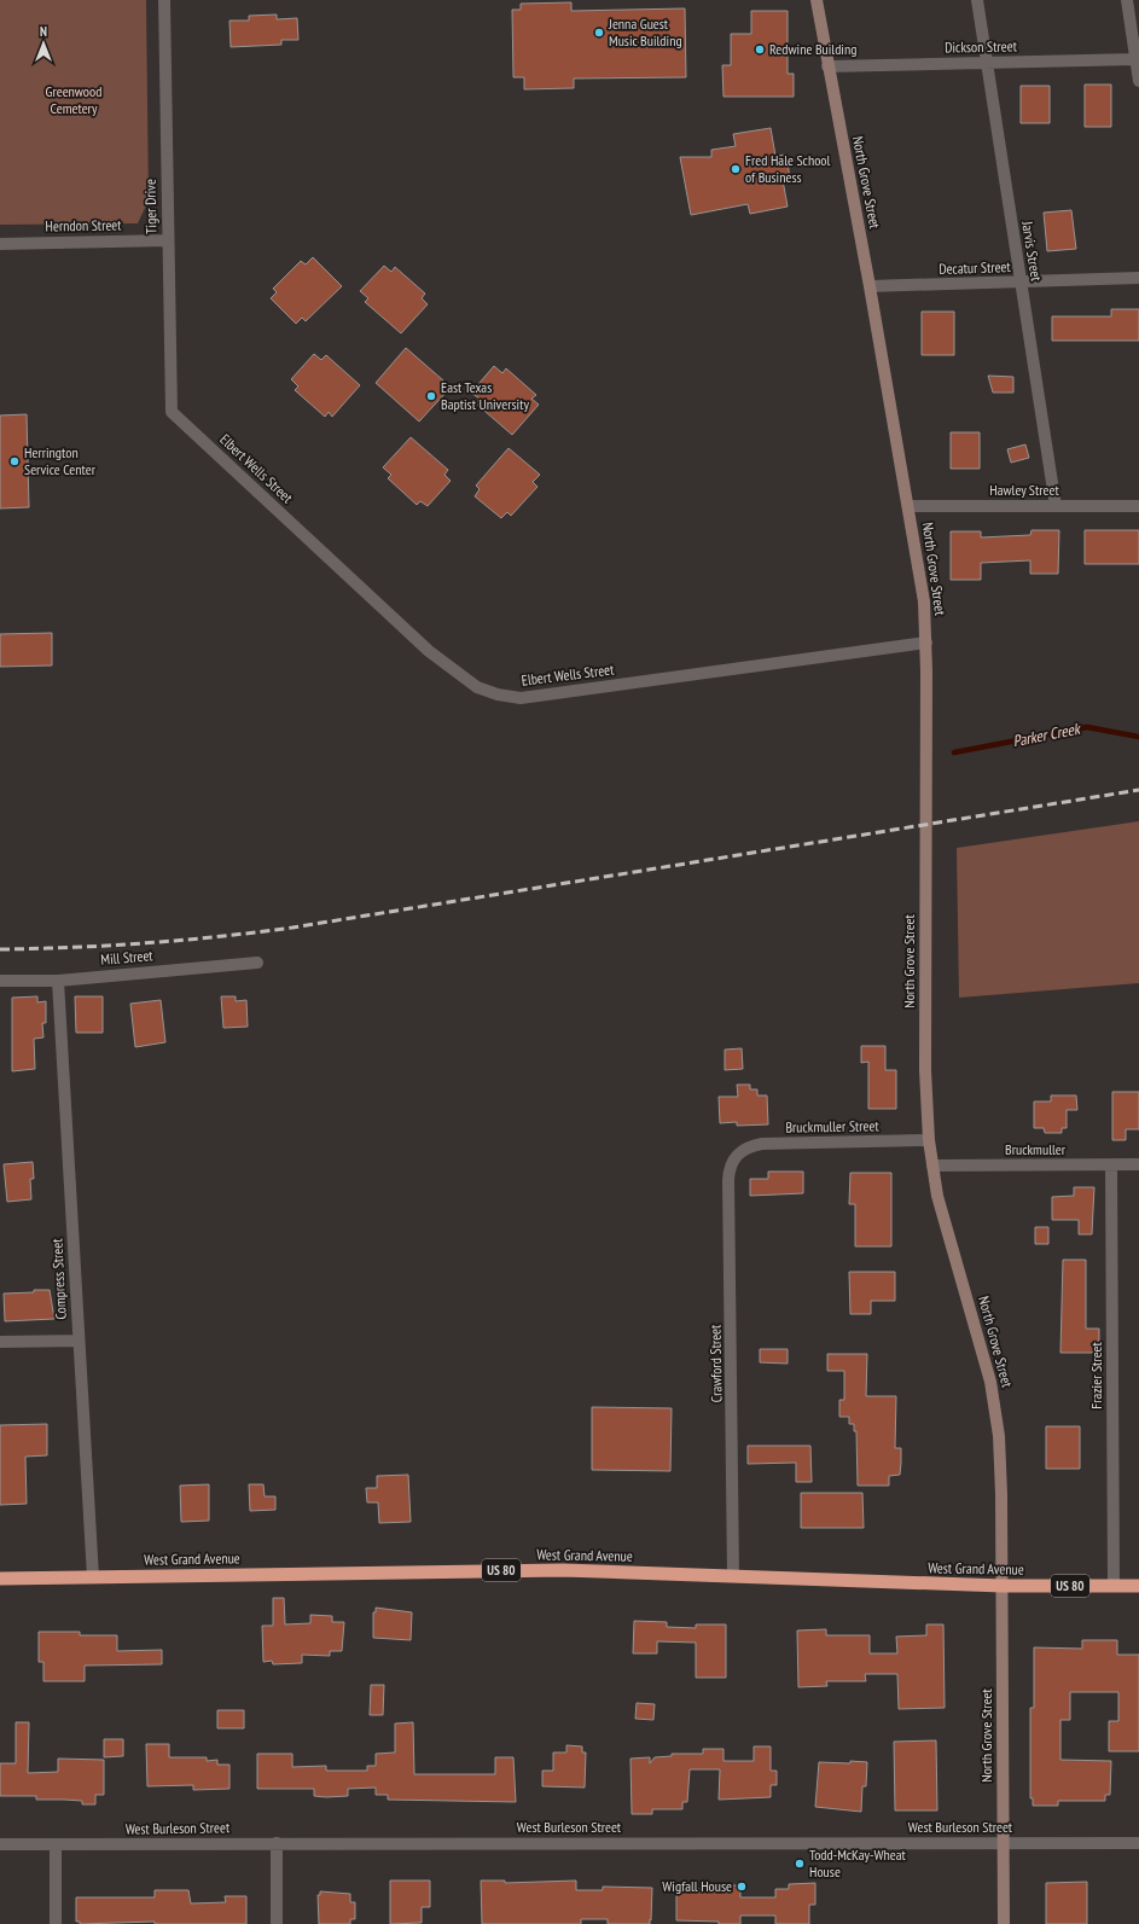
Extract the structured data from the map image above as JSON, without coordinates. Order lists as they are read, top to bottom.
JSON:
{
  "streets": {
    "highway": ["West Grand Avenue", "US 80"],
    "main road": ["North Grove Street"],
    "street": [
      "Dickson Street",
      "Tiger Drive",
      "Herndon Street",
      "Jarvis Street",
      "Decatur Street",
      "Elbert Wells Street",
      "Hawley Street",
      "Mill Street",
      "Bruckmuller Street",
      "Bruckmuller",
      "Compress Street",
      "Crawford Street",
      "Frazier Street",
      "West Burleson Street"
    ]
  },
  "crossings": [
    ["Dickson Street", "North Grove Street"],
    ["Dickson Street", "Jarvis Street"],
    ["North Grove Street", "Decatur Street"],
    ["North Grove Street", "Elbert Wells Street"],
    ["North Grove Street", "Hawley Street"],
    ["North Grove Street", "Bruckmuller Street"],
    ["North Grove Street", "Bruckmuller"],
    ["North Grove Street", "West Grand Avenue"],
    ["North Grove Street", "West Burleson Street"],
    ["Tiger Drive", "Herndon Street"],
    ["Tiger Drive", "Elbert Wells Street"],
    ["Jarvis Street", "Decatur Street"],
    ["Jarvis Street", "Hawley Street"],
    ["Mill Street", "Compress Street"],
    ["Bruckmuller Street", "Crawford Street"],
    ["Bruckmuller", "Frazier Street"],
    ["Compress Street", "West Grand Avenue"],
    ["Crawford Street", "West Grand Avenue"],
    ["Frazier Street", "West Grand Avenue"]
  ],
  "water": ["Parker Creek"],
  "parks": ["Greenwood Cemetery"],
  "places": [
    "Jenna Guest Music Building",
    "Redwine Building",
    "Fred Hale School of Business",
    "East Texas Baptist University",
    "Herrington Service Center",
    "Todd-McKay-Wheat House",
    "Wigfall House"
  ],
  "north": "top"
}
